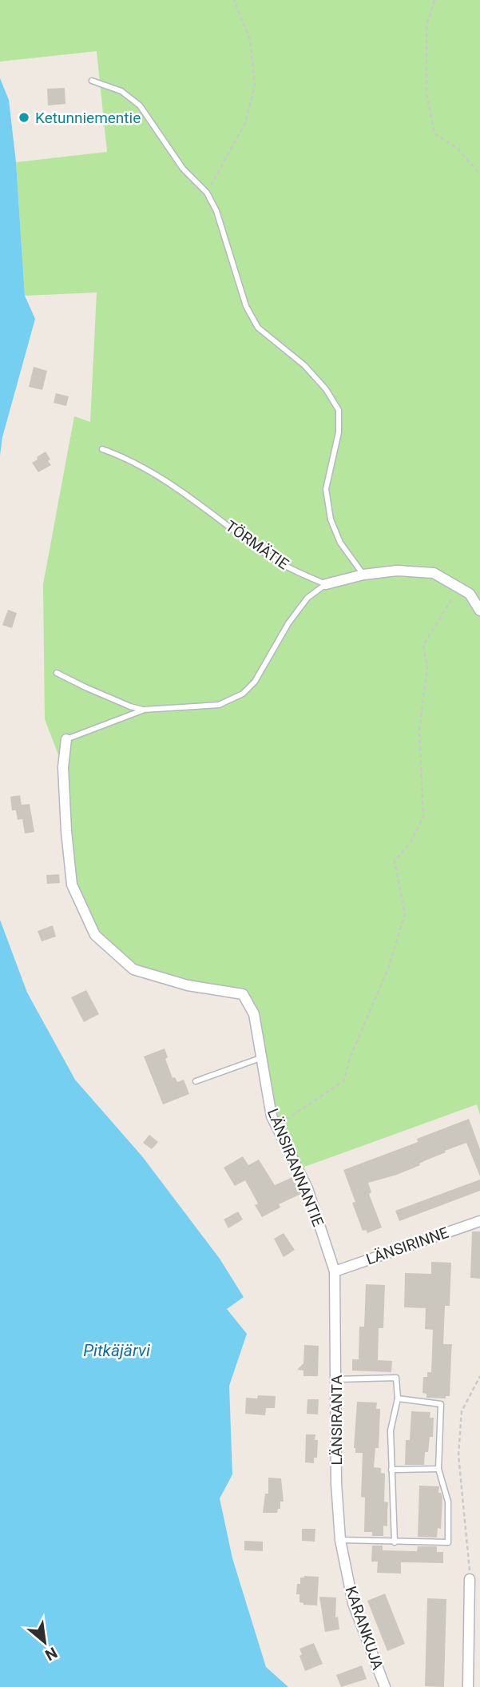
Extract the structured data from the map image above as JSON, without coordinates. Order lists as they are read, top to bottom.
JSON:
{
  "streets": {
    "street": [
      "LÄNSIRANNANTIE",
      "LÄNSIRINNE",
      "LÄNSIRANTA",
      "KARANKUJA"
    ],
    "lane": ["TÖRMÄTIE"]
  },
  "crossings": [
    ["LÄNSIRANNANTIE", "LÄNSIRINNE"],
    ["LÄNSIRANNANTIE", "LÄNSIRANTA"],
    ["LÄNSIRINNE", "LÄNSIRANTA"],
    ["LÄNSIRANTA", "KARANKUJA"]
  ],
  "water": ["Pitkäjärvi"],
  "places": ["Ketunniementie"],
  "north": "bottom right"
}
